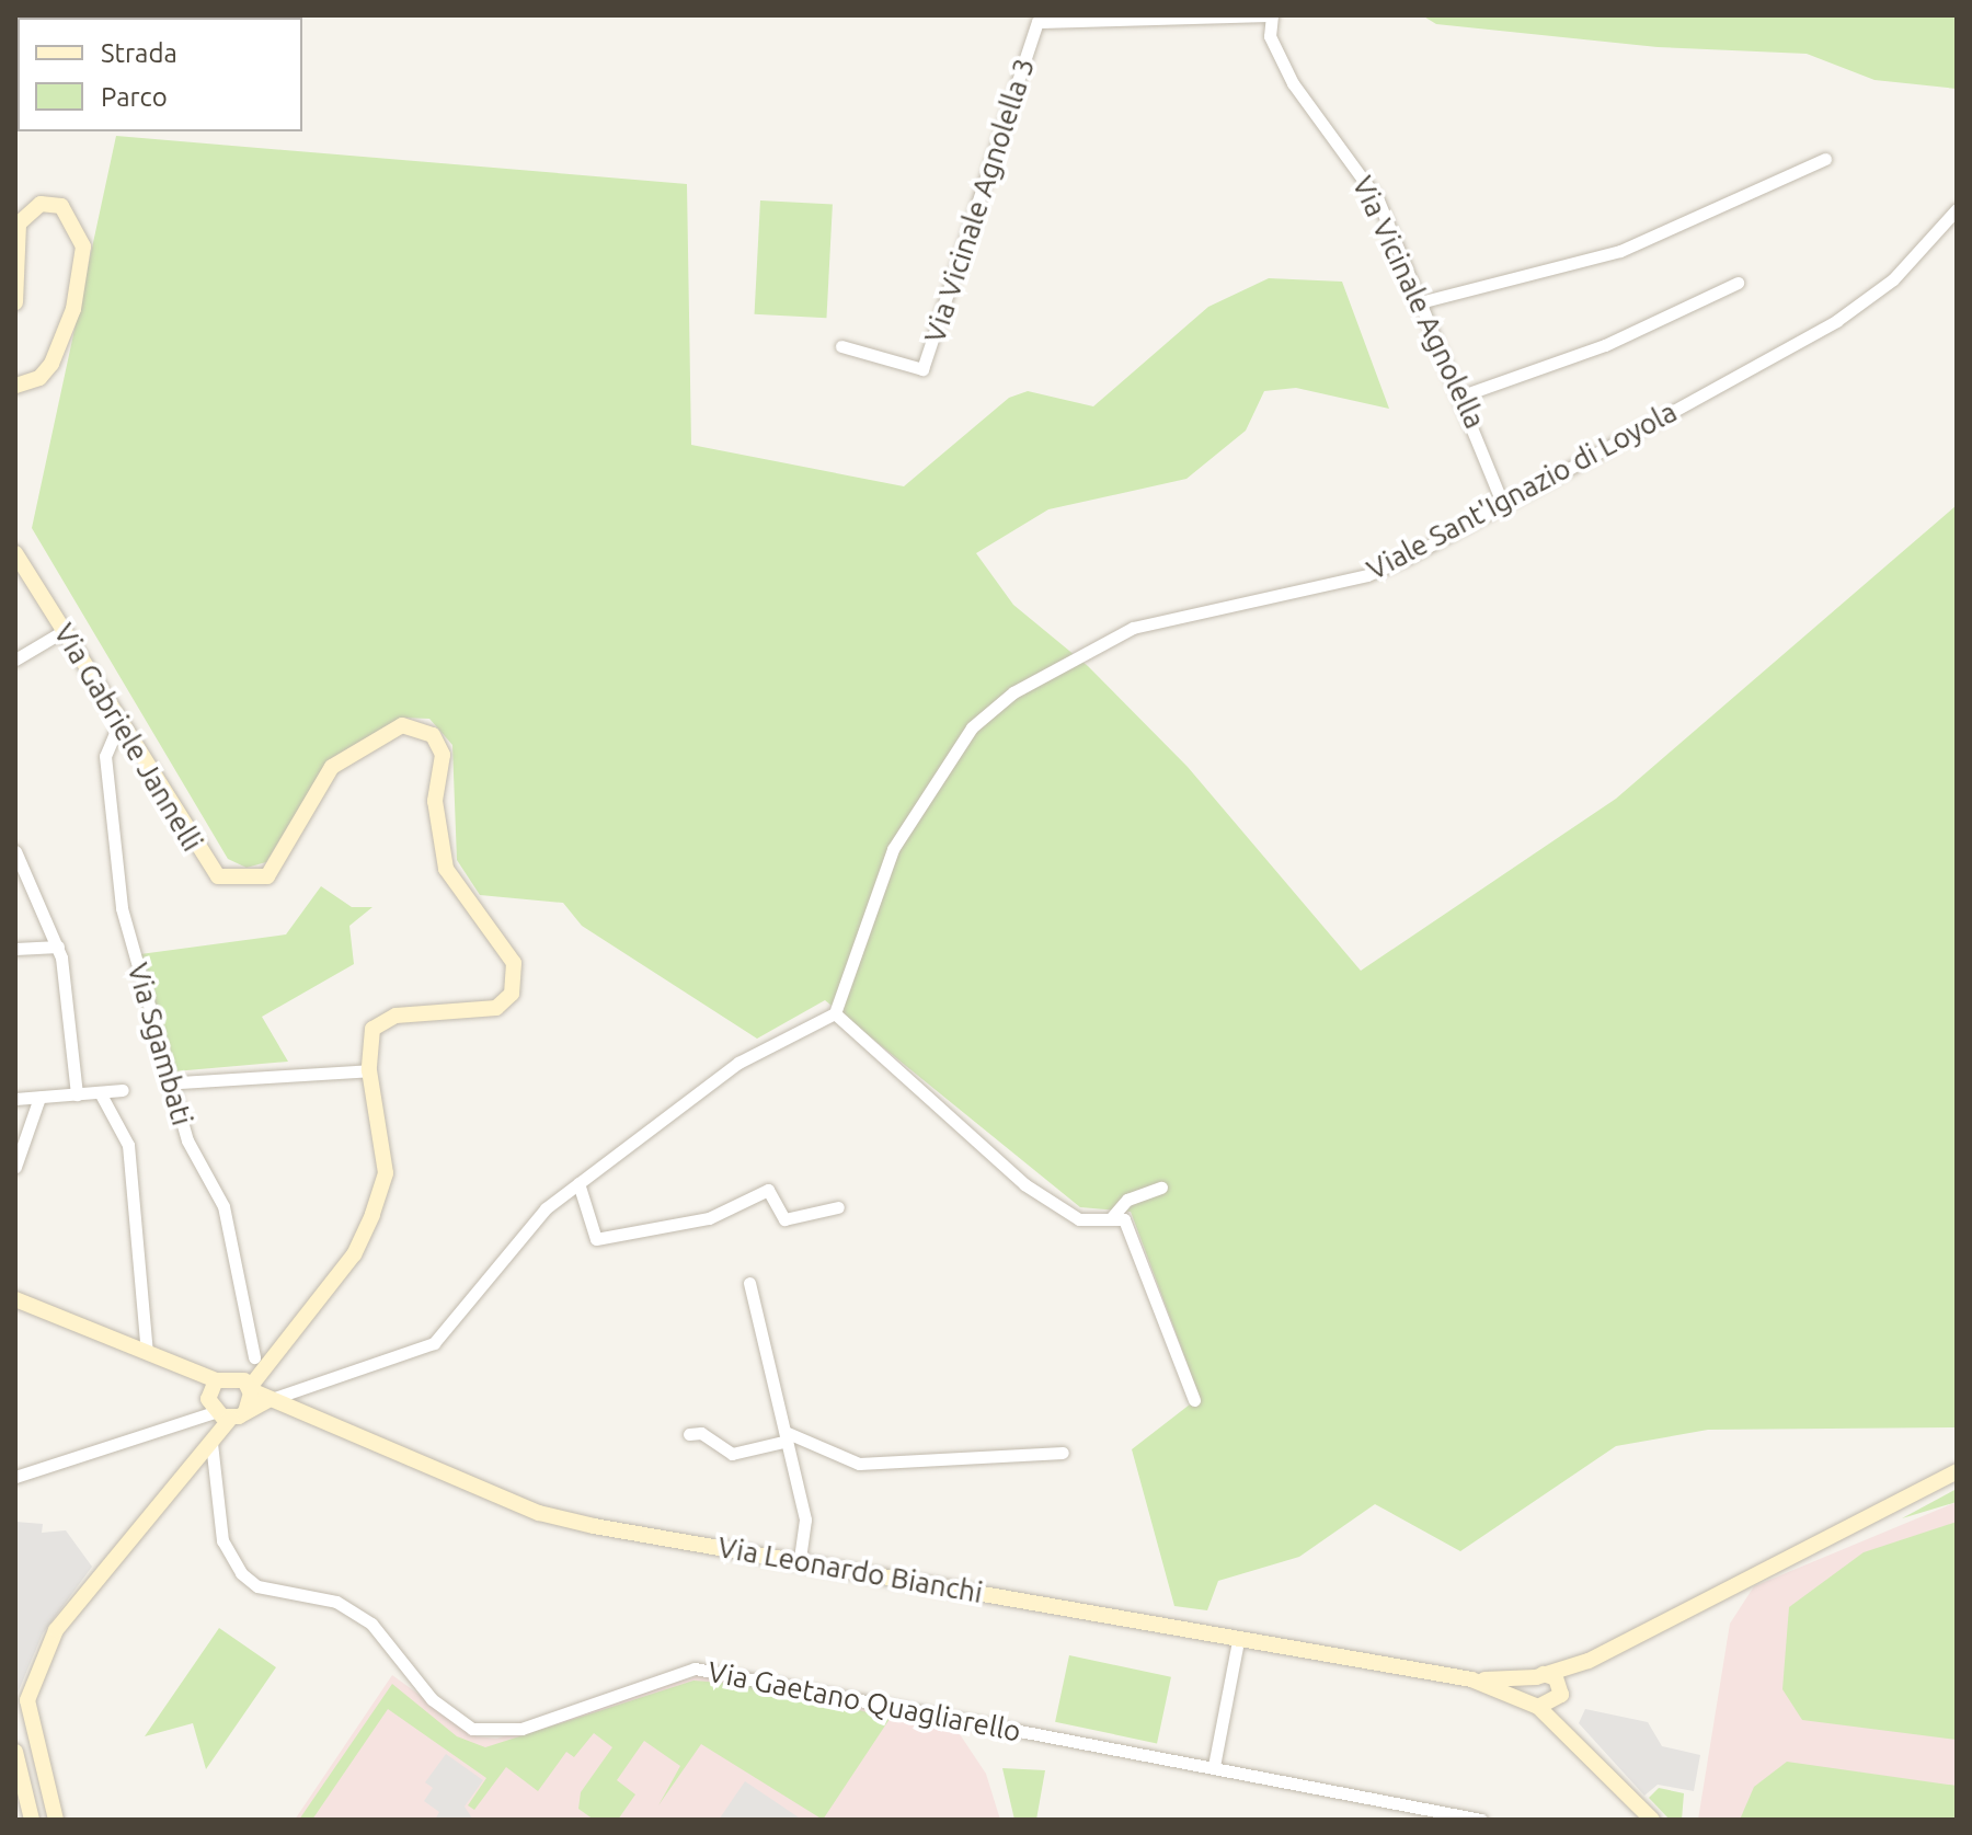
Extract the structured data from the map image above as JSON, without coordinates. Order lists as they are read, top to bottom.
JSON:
{
  "streets": {
    "main road": ["Via Gabriele Jannelli", "Via Leonardo Bianchi"],
    "street": [
      "Via Vicinale Agnolella 3",
      "Via Vicinale Agnolella",
      "Viale Sant'Ignazio di Loyola",
      "Via Sgambati",
      "Via Gaetano Quagliarello"
    ]
  },
  "crossings": [
    ["Via Vicinale Agnolella 3", "Via Vicinale Agnolella"],
    ["Via Vicinale Agnolella", "Viale Sant'Ignazio di Loyola"],
    ["Via Gabriele Jannelli", "Via Sgambati"],
    ["Via Gabriele Jannelli", "Via Leonardo Bianchi"]
  ],
  "legend": ["Strada", "Parco"]
}
